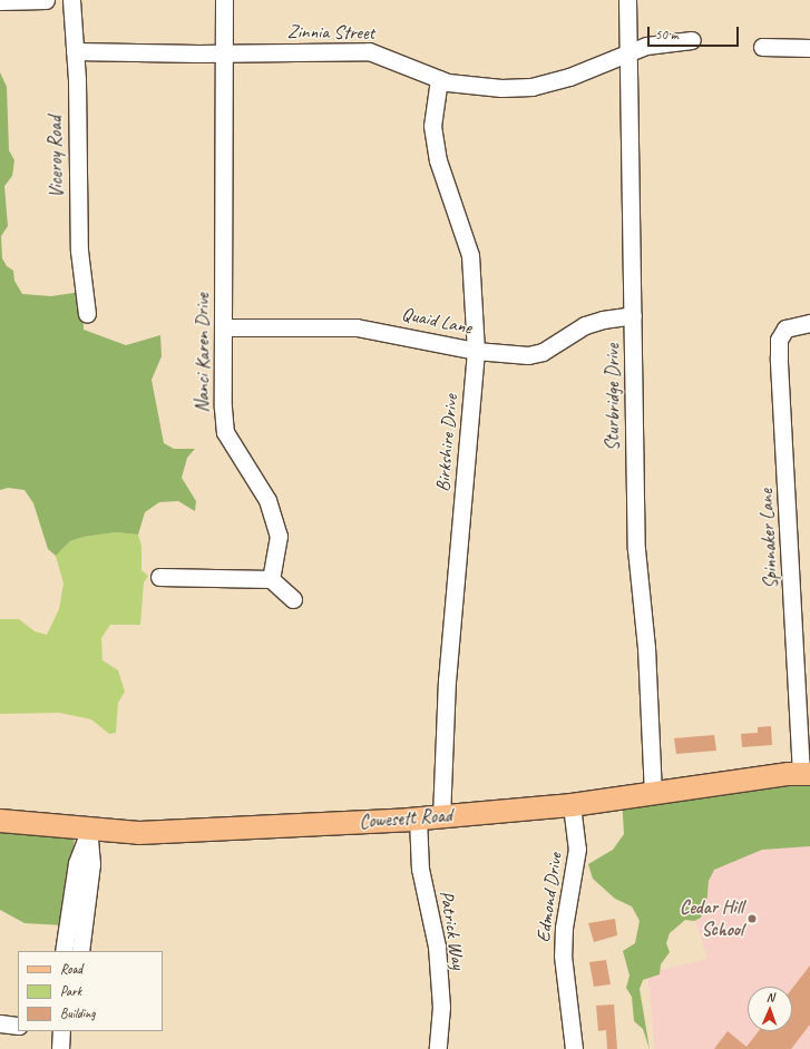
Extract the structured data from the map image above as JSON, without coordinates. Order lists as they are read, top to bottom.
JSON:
{
  "streets": {
    "main road": ["Cowesett Road"],
    "street": [
      "Zinnia Street",
      "Viceroy Road",
      "Quaid Lane",
      "Nanci Karen Drive",
      "Sturbridge Drive",
      "Birkshire Drive",
      "Spinnaker Lane",
      "Edmond Drive",
      "Patrick Way"
    ]
  },
  "crossings": [
    ["Zinnia Street", "Viceroy Road"],
    ["Zinnia Street", "Nanci Karen Drive"],
    ["Zinnia Street", "Sturbridge Drive"],
    ["Zinnia Street", "Birkshire Drive"],
    ["Quaid Lane", "Nanci Karen Drive"],
    ["Quaid Lane", "Sturbridge Drive"],
    ["Quaid Lane", "Birkshire Drive"],
    ["Sturbridge Drive", "Cowesett Road"],
    ["Birkshire Drive", "Cowesett Road"],
    ["Spinnaker Lane", "Cowesett Road"],
    ["Cowesett Road", "Edmond Drive"],
    ["Cowesett Road", "Patrick Way"]
  ],
  "places": ["Cedar Hill School"],
  "legend": ["Road", "Park", "Building"],
  "scale_bar": "50 m",
  "north": "top"
}
